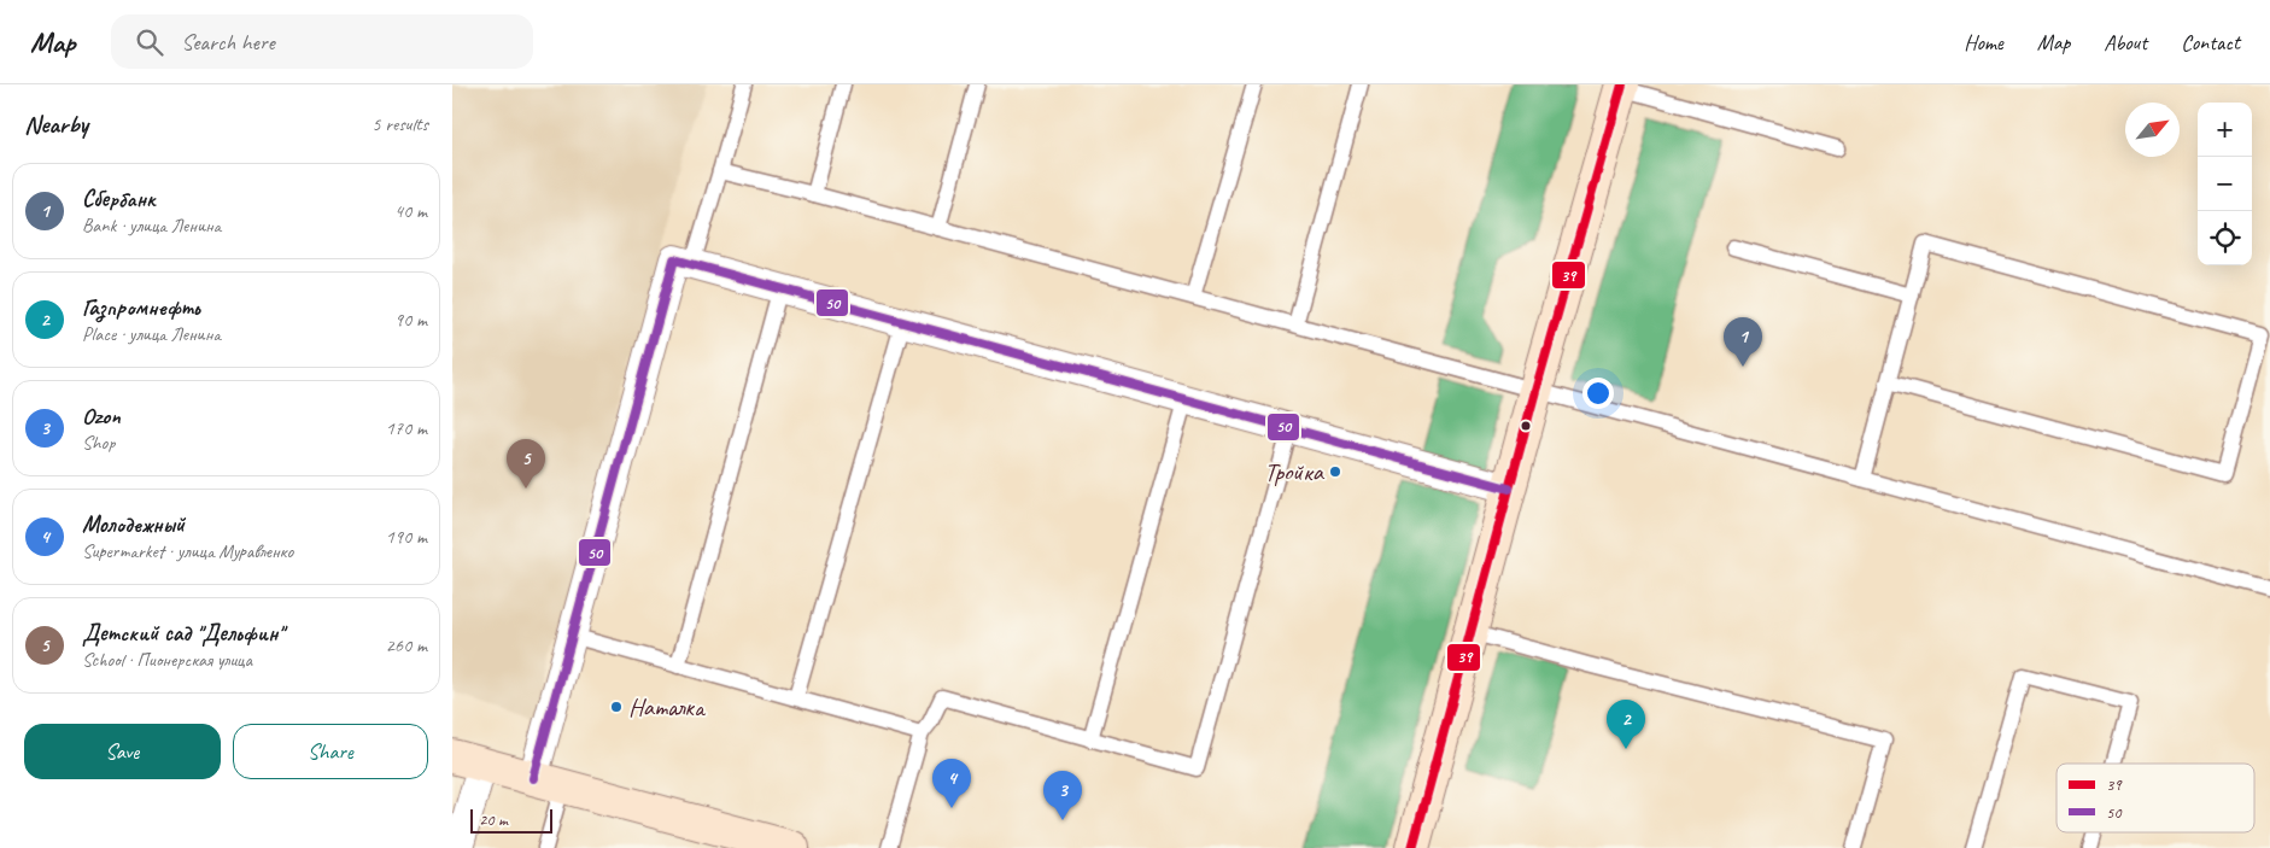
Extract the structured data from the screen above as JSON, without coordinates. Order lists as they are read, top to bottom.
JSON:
{
  "places": ["Тройка", "Наталка"],
  "lines": ["transit line 39", "transit line 50"],
  "legend": ["39", "50"],
  "scale_bar": "20 m",
  "north": "top right",
  "page": {
    "header": "Map",
    "search": "Search here",
    "nav": [
      "Home",
      "Map",
      "About",
      "Contact"
    ],
    "heading": ["Nearby", "5 results"],
    "map_buttons": ["+", "−"],
    "list": [
      {
        "mark": "1",
        "name": "Сбербанк",
        "note": "Bank · улица Ленина",
        "value": "40 m"
      },
      {
        "mark": "2",
        "name": "Газпромнефть",
        "note": "Place · улица Ленина",
        "value": "90 m"
      },
      {
        "mark": "3",
        "name": "Ozon",
        "note": "Shop",
        "value": "170 m"
      },
      {
        "mark": "4",
        "name": "Молодежный",
        "note": "Supermarket · улица Муравленко",
        "value": "190 m"
      },
      {
        "mark": "5",
        "name": "Детский сад \"Дельфин\"",
        "note": "School · Пионерская улица",
        "value": "260 m"
      }
    ],
    "pins": [
      "1",
      "5",
      "2",
      "4",
      "3"
    ],
    "buttons": ["Save", "Share"],
    "scale": "20 m"
  }
}
